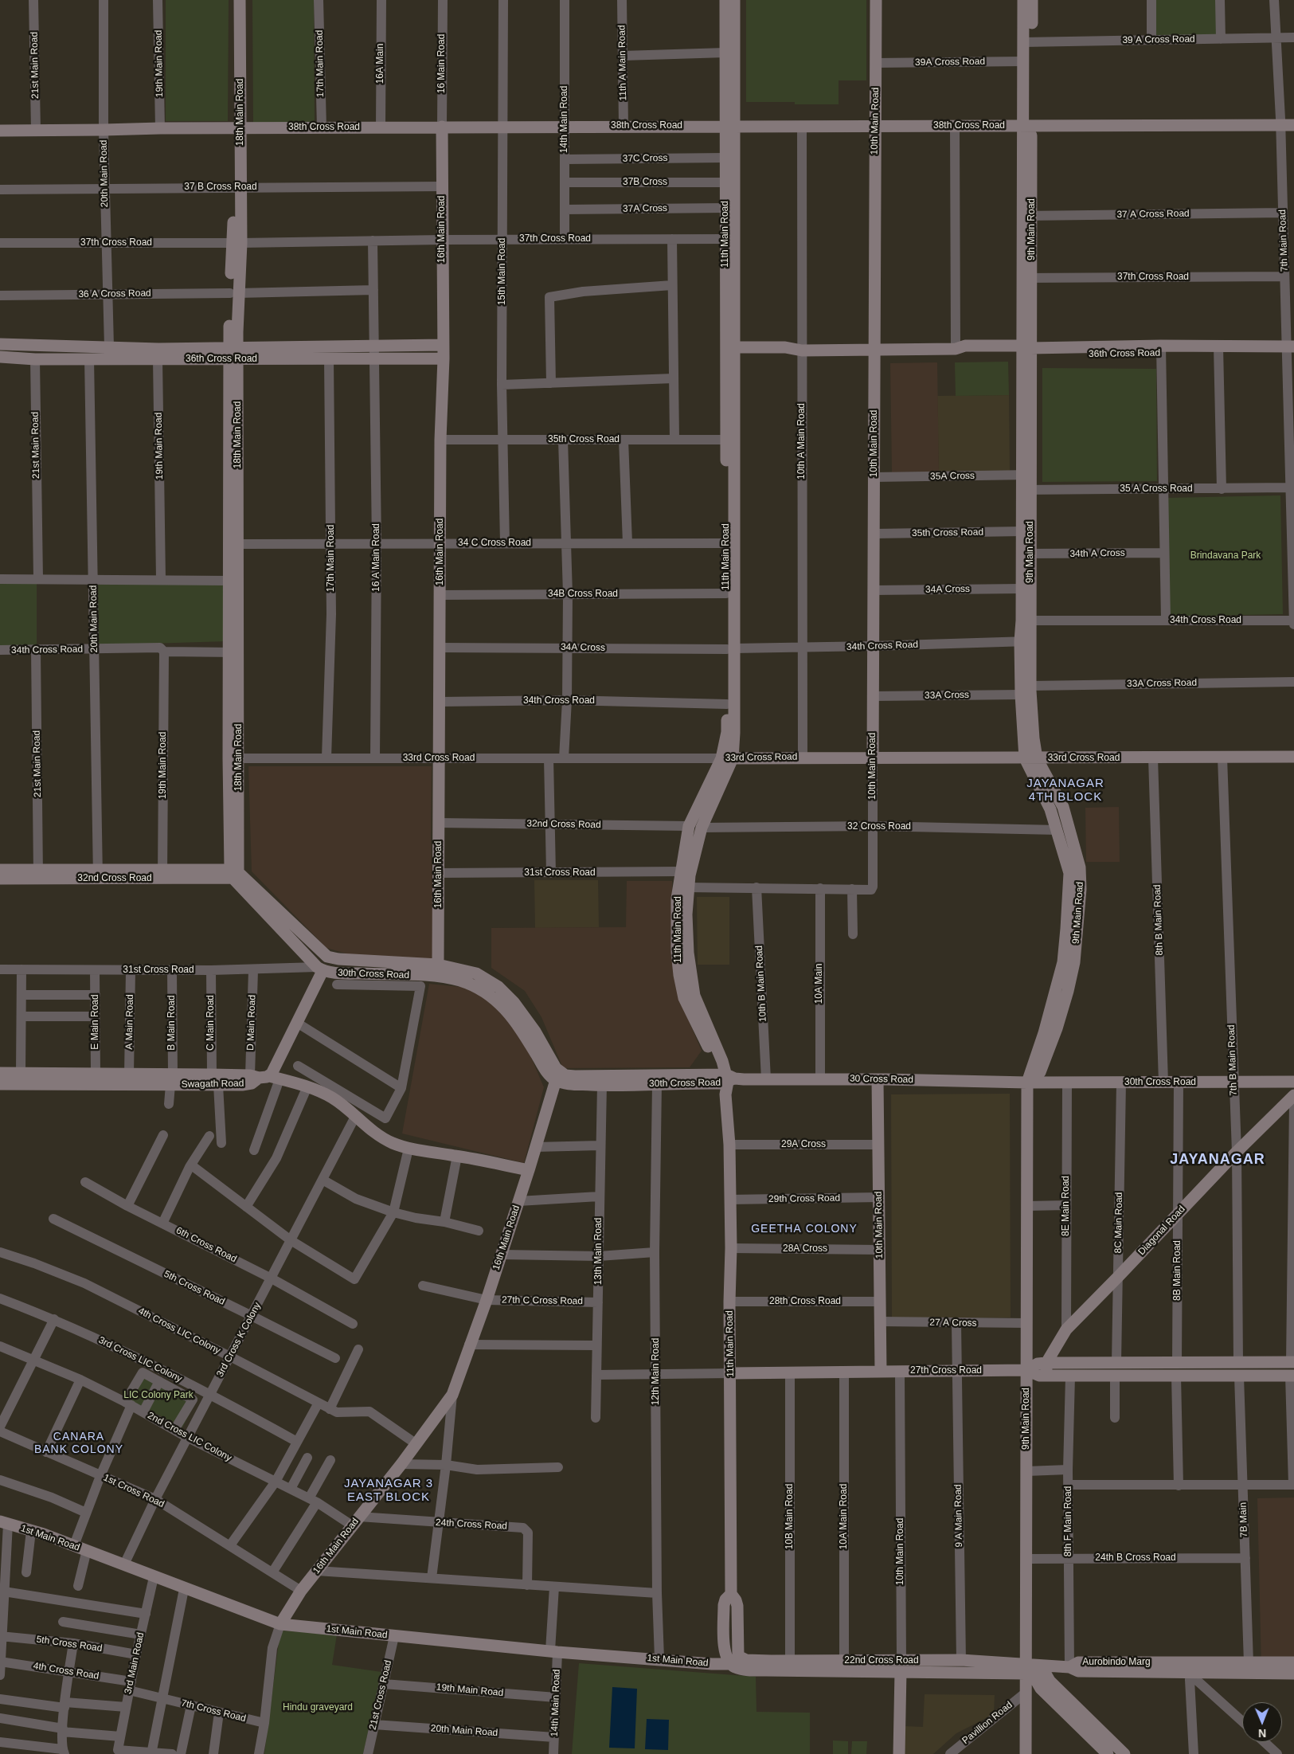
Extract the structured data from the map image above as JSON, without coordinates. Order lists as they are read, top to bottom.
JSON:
{
  "streets": {
    "main road": [
      "18th Main Road",
      "10th Main Road",
      "38th Cross Road",
      "16th Main Road",
      "9th Main Road",
      "11th Main Road",
      "36th Cross Road",
      "33rd Cross Road",
      "32nd Cross Road",
      "30th Cross Road",
      "30 Cross Road",
      "Swagath Road",
      "Diagonal Road",
      "27th Cross Road",
      "1st Main Road",
      "22nd Cross Road",
      "Aurobindo Marg"
    ],
    "street": [
      "39 A Cross Road",
      "39A Cross Road",
      "11th A Main Road",
      "19th Main Road",
      "17th Main Road",
      "16A Main",
      "16 Main Road",
      "21st Main Road",
      "14th Main Road",
      "37C Cross",
      "20th Main Road",
      "37B Cross",
      "37 B Cross Road",
      "37A Cross",
      "37 A Cross Road",
      "37th Cross Road",
      "7th Main Road",
      "15th Main Road",
      "36 A Cross Road",
      "35th Cross Road",
      "10th A Main Road",
      "35A Cross",
      "35 A Cross Road",
      "34 C Cross Road",
      "34th A Cross",
      "16 A Main Road",
      "34A Cross",
      "34B Cross Road",
      "34th Cross Road",
      "33A Cross Road",
      "33A Cross",
      "32 Cross Road",
      "31st Cross Road",
      "8th B Main Road",
      "10th B Main Road",
      "10A Main",
      "E Main Road",
      "A Main Road",
      "B Main Road",
      "C Main Road",
      "D Main Road",
      "7th B Main Road",
      "29A Cross",
      "29th Cross Road",
      "8E Main Road",
      "8C Main Road",
      "6th Cross Road",
      "28A Cross",
      "13th Main Road",
      "8B Main Road",
      "5th Cross Road",
      "27th C Cross Road",
      "28th Cross Road",
      "27 A Cross",
      "4th Cross LIC Colony",
      "3rd Cross K Colony",
      "3rd Cross LIC Colony",
      "12th Main Road",
      "2nd Cross LIC Colony",
      "1st Cross Road",
      "9 A Main Road",
      "10B Main Road",
      "10A Main Road",
      "7B Main",
      "8th F Main Road",
      "24th Cross Road",
      "24th B Cross Road",
      "3rd Main Road",
      "4th Cross Road",
      "21st Cross Road",
      "7th Cross Road",
      "Pavillion Road"
    ]
  },
  "crossings": [
    ["39 A Cross Road", "9th Main Road"],
    ["39 A Cross Road", "7th Main Road"],
    ["39A Cross Road", "10th Main Road"],
    ["39A Cross Road", "9th Main Road"],
    ["11th A Main Road", "38th Cross Road"],
    ["19th Main Road", "14th Main Road"],
    ["19th Main Road", "38th Cross Road"],
    ["19th Main Road", "36th Cross Road"],
    ["19th Main Road", "34th Cross Road"],
    ["19th Main Road", "32nd Cross Road"],
    ["19th Main Road", "21st Cross Road"],
    ["17th Main Road", "38th Cross Road"],
    ["17th Main Road", "36th Cross Road"],
    ["17th Main Road", "34 C Cross Road"],
    ["17th Main Road", "33rd Cross Road"],
    ["16A Main", "38th Cross Road"],
    ["16 Main Road", "38th Cross Road"],
    ["16 Main Road", "16th Main Road"],
    ["21st Main Road", "38th Cross Road"],
    ["21st Main Road", "36th Cross Road"],
    ["21st Main Road", "34th Cross Road"],
    ["21st Main Road", "32nd Cross Road"],
    ["18th Main Road", "38th Cross Road"],
    ["18th Main Road", "37 B Cross Road"],
    ["18th Main Road", "37th Cross Road"],
    ["18th Main Road", "36 A Cross Road"],
    ["18th Main Road", "36th Cross Road"],
    ["18th Main Road", "34 C Cross Road"],
    ["18th Main Road", "34th Cross Road"],
    ["18th Main Road", "33rd Cross Road"],
    ["18th Main Road", "32nd Cross Road"],
    ["18th Main Road", "30th Cross Road"],
    ["14th Main Road", "38th Cross Road"],
    ["14th Main Road", "37C Cross"],
    ["14th Main Road", "20th Main Road"],
    ["14th Main Road", "37B Cross"],
    ["14th Main Road", "37A Cross"],
    ["14th Main Road", "37th Cross Road"],
    ["14th Main Road", "1st Main Road"],
    ["10th Main Road", "38th Cross Road"],
    ["10th Main Road", "36th Cross Road"],
    ["10th Main Road", "35th Cross Road"],
    ["10th Main Road", "35A Cross"],
    ["10th Main Road", "34A Cross"],
    ["10th Main Road", "34th Cross Road"],
    ["10th Main Road", "33A Cross"],
    ["10th Main Road", "33rd Cross Road"],
    ["10th Main Road", "32 Cross Road"],
    ["10th Main Road", "30 Cross Road"],
    ["10th Main Road", "29A Cross"],
    ["10th Main Road", "29th Cross Road"],
    ["10th Main Road", "28A Cross"],
    ["10th Main Road", "28th Cross Road"],
    ["10th Main Road", "27 A Cross"],
    ["10th Main Road", "27th Cross Road"],
    ["10th Main Road", "22nd Cross Road"],
    ["38th Cross Road", "20th Main Road"],
    ["38th Cross Road", "16th Main Road"],
    ["38th Cross Road", "9th Main Road"],
    ["38th Cross Road", "11th Main Road"],
    ["38th Cross Road", "7th Main Road"],
    ["38th Cross Road", "15th Main Road"],
    ["38th Cross Road", "10th A Main Road"],
    ["37C Cross", "11th Main Road"],
    ["20th Main Road", "37 B Cross Road"],
    ["20th Main Road", "37th Cross Road"],
    ["20th Main Road", "36 A Cross Road"],
    ["20th Main Road", "36th Cross Road"],
    ["20th Main Road", "34th Cross Road"],
    ["20th Main Road", "32nd Cross Road"],
    ["20th Main Road", "21st Cross Road"],
    ["37B Cross", "11th Main Road"],
    ["37 B Cross Road", "16th Main Road"],
    ["37A Cross", "11th Main Road"],
    ["37 A Cross Road", "9th Main Road"],
    ["37 A Cross Road", "7th Main Road"],
    ["16th Main Road", "37th Cross Road"],
    ["16th Main Road", "36th Cross Road"],
    ["16th Main Road", "35th Cross Road"],
    ["16th Main Road", "34 C Cross Road"],
    ["16th Main Road", "34A Cross"],
    ["16th Main Road", "34B Cross Road"],
    ["16th Main Road", "34th Cross Road"],
    ["16th Main Road", "33rd Cross Road"],
    ["16th Main Road", "32nd Cross Road"],
    ["16th Main Road", "31st Cross Road"],
    ["16th Main Road", "30th Cross Road"],
    ["16th Main Road", "27th C Cross Road"],
    ["16th Main Road", "4th Cross LIC Colony"],
    ["16th Main Road", "2nd Cross LIC Colony"],
    ["16th Main Road", "1st Cross Road"],
    ["16th Main Road", "24th Cross Road"],
    ["16th Main Road", "1st Main Road"],
    ["9th Main Road", "37th Cross Road"],
    ["9th Main Road", "36th Cross Road"],
    ["9th Main Road", "35th Cross Road"],
    ["9th Main Road", "35A Cross"],
    ["9th Main Road", "35 A Cross Road"],
    ["9th Main Road", "34th A Cross"],
    ["9th Main Road", "34A Cross"],
    ["9th Main Road", "34th Cross Road"],
    ["9th Main Road", "33A Cross Road"],
    ["9th Main Road", "33A Cross"],
    ["9th Main Road", "33rd Cross Road"],
    ["9th Main Road", "32 Cross Road"],
    ["9th Main Road", "30th Cross Road"],
    ["9th Main Road", "30 Cross Road"],
    ["9th Main Road", "27 A Cross"],
    ["9th Main Road", "27th Cross Road"],
    ["9th Main Road", "24th B Cross Road"],
    ["9th Main Road", "22nd Cross Road"],
    ["9th Main Road", "Aurobindo Marg"],
    ["9th Main Road", "Pavillion Road"],
    ["11th Main Road", "37th Cross Road"],
    ["11th Main Road", "36th Cross Road"],
    ["11th Main Road", "35th Cross Road"],
    ["11th Main Road", "34 C Cross Road"],
    ["11th Main Road", "34A Cross"],
    ["11th Main Road", "34B Cross Road"],
    ["11th Main Road", "34th Cross Road"],
    ["11th Main Road", "33rd Cross Road"],
    ["11th Main Road", "32nd Cross Road"],
    ["11th Main Road", "32 Cross Road"],
    ["11th Main Road", "31st Cross Road"],
    ["11th Main Road", "30th Cross Road"],
    ["11th Main Road", "30 Cross Road"],
    ["11th Main Road", "29A Cross"],
    ["11th Main Road", "29th Cross Road"],
    ["11th Main Road", "28A Cross"],
    ["11th Main Road", "28th Cross Road"],
    ["11th Main Road", "27th Cross Road"],
    ["11th Main Road", "1st Main Road"],
    ["11th Main Road", "22nd Cross Road"],
    ["37th Cross Road", "7th Main Road"],
    ["37th Cross Road", "15th Main Road"],
    ["37th Cross Road", "16 A Main Road"],
    ["7th Main Road", "36th Cross Road"],
    ["7th Main Road", "35 A Cross Road"],
    ["7th Main Road", "34th Cross Road"],
    ["15th Main Road", "35th Cross Road"],
    ["15th Main Road", "34 C Cross Road"],
    ["36 A Cross Road", "16 A Main Road"],
    ["36th Cross Road", "10th A Main Road"],
    ["36th Cross Road", "16 A Main Road"],
    ["10th A Main Road", "34th Cross Road"],
    ["10th A Main Road", "33rd Cross Road"],
    ["34 C Cross Road", "16 A Main Road"],
    ["16 A Main Road", "33rd Cross Road"],
    ["34A Cross", "34th Cross Road"],
    ["33rd Cross Road", "8th B Main Road"],
    ["33rd Cross Road", "7th B Main Road"],
    ["32nd Cross Road", "30th Cross Road"],
    ["31st Cross Road", "30th Cross Road"],
    ["31st Cross Road", "E Main Road"],
    ["31st Cross Road", "A Main Road"],
    ["31st Cross Road", "B Main Road"],
    ["31st Cross Road", "C Main Road"],
    ["31st Cross Road", "D Main Road"],
    ["8th B Main Road", "30th Cross Road"],
    ["30th Cross Road", "7th B Main Road"],
    ["30th Cross Road", "30 Cross Road"],
    ["30th Cross Road", "8E Main Road"],
    ["30th Cross Road", "8C Main Road"],
    ["30th Cross Road", "13th Main Road"],
    ["30th Cross Road", "8B Main Road"],
    ["30th Cross Road", "12th Main Road"],
    ["10th B Main Road", "30 Cross Road"],
    ["10A Main", "30 Cross Road"],
    ["E Main Road", "Swagath Road"],
    ["A Main Road", "Swagath Road"],
    ["B Main Road", "Swagath Road"],
    ["C Main Road", "Swagath Road"],
    ["D Main Road", "Swagath Road"],
    ["7th B Main Road", "Diagonal Road"],
    ["8E Main Road", "Diagonal Road"],
    ["8C Main Road", "Diagonal Road"],
    ["Diagonal Road", "8B Main Road"],
    ["6th Cross Road", "3rd Cross K Colony"],
    ["13th Main Road", "27th C Cross Road"],
    ["13th Main Road", "27th Cross Road"],
    ["5th Cross Road", "3rd Cross K Colony"],
    ["5th Cross Road", "3rd Main Road"],
    ["27 A Cross", "9 A Main Road"],
    ["4th Cross LIC Colony", "3rd Cross K Colony"],
    ["3rd Cross K Colony", "3rd Cross LIC Colony"],
    ["3rd Cross K Colony", "2nd Cross LIC Colony"],
    ["3rd Cross K Colony", "1st Cross Road"],
    ["3rd Cross K Colony", "1st Main Road"],
    ["27th Cross Road", "12th Main Road"],
    ["27th Cross Road", "9 A Main Road"],
    ["27th Cross Road", "10B Main Road"],
    ["27th Cross Road", "10A Main Road"],
    ["27th Cross Road", "7B Main"],
    ["27th Cross Road", "8th F Main Road"],
    ["12th Main Road", "1st Main Road"],
    ["2nd Cross LIC Colony", "24th Cross Road"],
    ["9 A Main Road", "22nd Cross Road"],
    ["10B Main Road", "22nd Cross Road"],
    ["10A Main Road", "22nd Cross Road"],
    ["7B Main", "24th B Cross Road"],
    ["7B Main", "Aurobindo Marg"],
    ["8th F Main Road", "24th B Cross Road"],
    ["8th F Main Road", "Aurobindo Marg"],
    ["1st Main Road", "22nd Cross Road"],
    ["1st Main Road", "3rd Main Road"],
    ["1st Main Road", "21st Cross Road"],
    ["22nd Cross Road", "Aurobindo Marg"],
    ["3rd Main Road", "4th Cross Road"],
    ["4th Cross Road", "7th Cross Road"]
  ],
  "districts": [
    "JAYANAGAR 4TH BLOCK",
    "JAYANAGAR",
    "GEETHA COLONY",
    "CANARA BANK COLONY",
    "JAYANAGAR 3 EAST BLOCK"
  ],
  "parks": ["Brindavana Park", "LIC Colony Park", "Hindu graveyard"],
  "north": "bottom"
}
